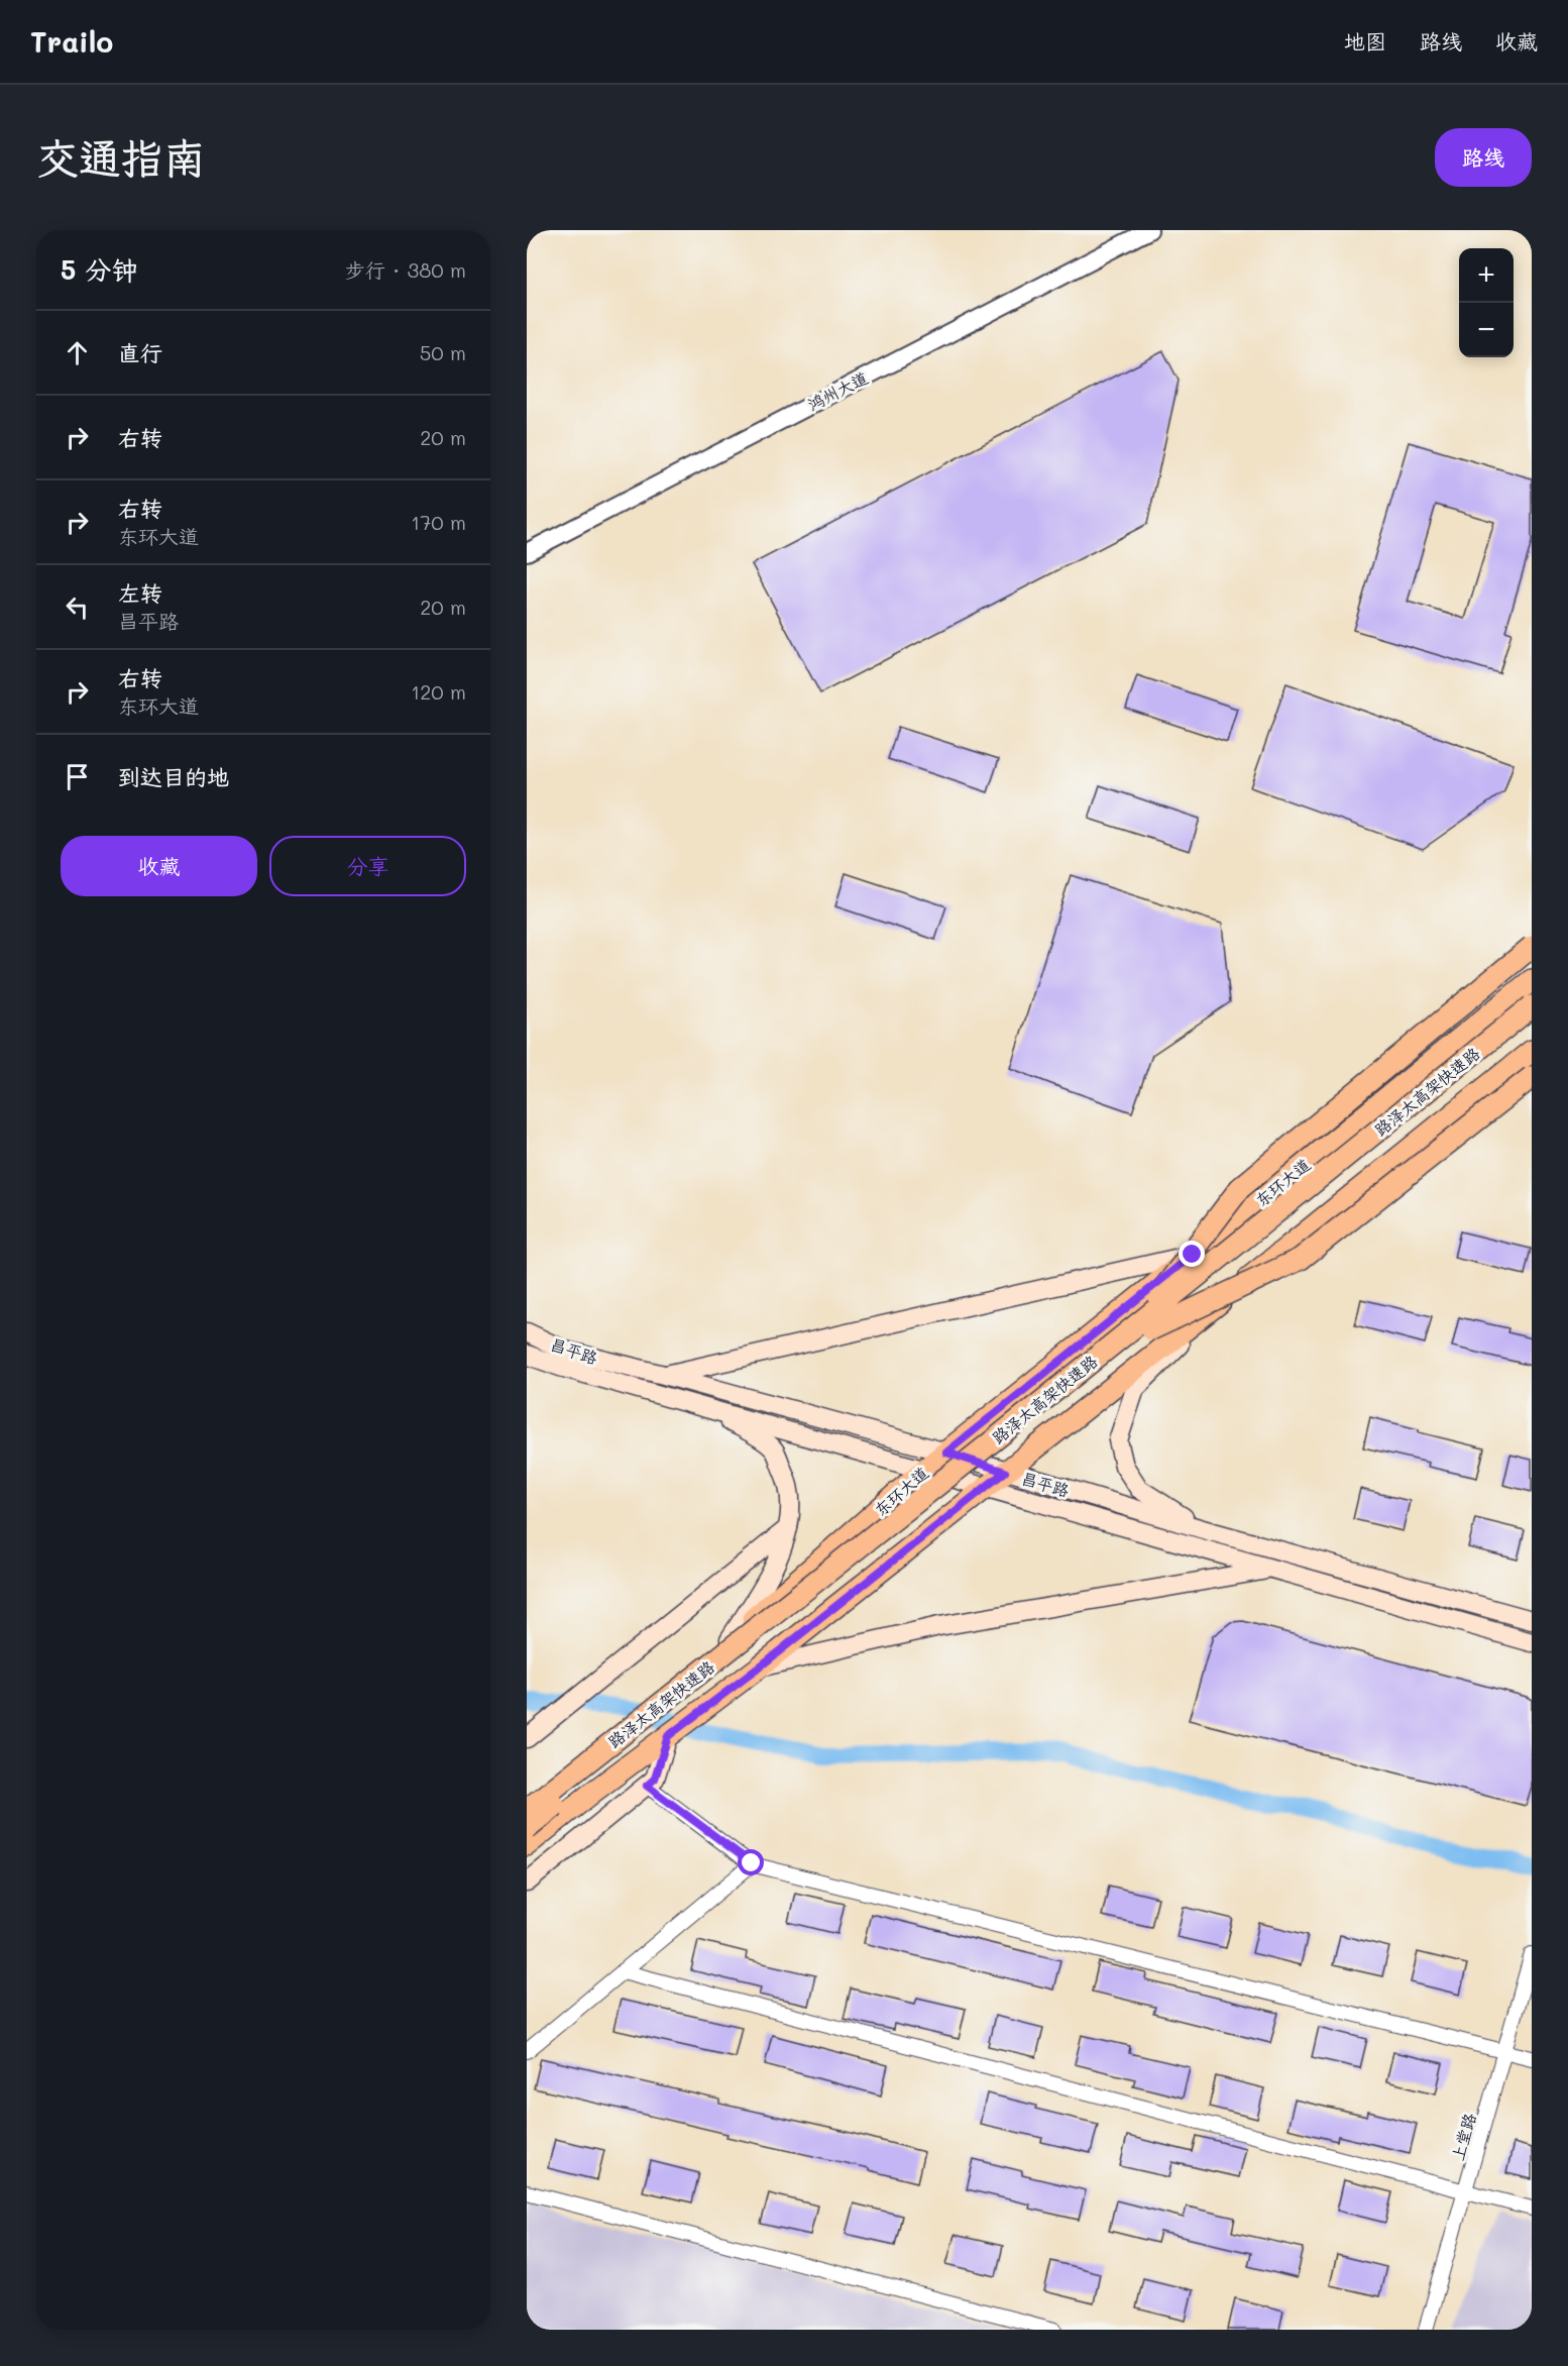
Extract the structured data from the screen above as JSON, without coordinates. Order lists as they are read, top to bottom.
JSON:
{
  "streets": {
    "main road": ["路泽太高架快速路", "东环大道", "昌平路"],
    "street": ["鸿州大道", "上堂路"]
  },
  "crossings": [
    ["东环大道", "昌平路"]
  ],
  "page": {
    "header": "Trailo",
    "nav": ["地图", "路线", "收藏"],
    "buttons": [
      "路线",
      ["收藏", "分享"]
    ],
    "title": "交通指南",
    "heading": ["5 分钟", "步行 · 380 m"],
    "map_buttons": ["+", "−"],
    "list": [
      ["直行", "50 m"],
      ["右转", "20 m"],
      ["右转", "东环大道", "170 m"],
      ["左转", "昌平路", "20 m"],
      ["右转", "东环大道", "120 m"],
      "到达目的地"
    ]
  }
}
